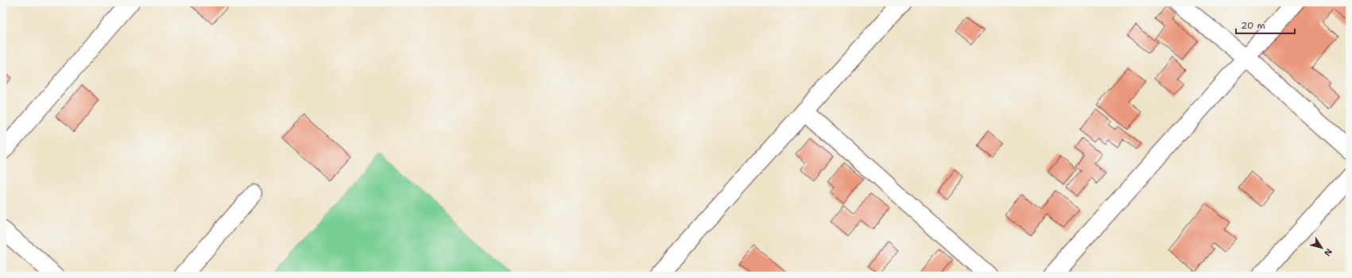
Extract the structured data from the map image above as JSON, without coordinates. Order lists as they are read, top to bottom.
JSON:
{
  "scale_bar": "20 m",
  "north": "bottom right"
}
